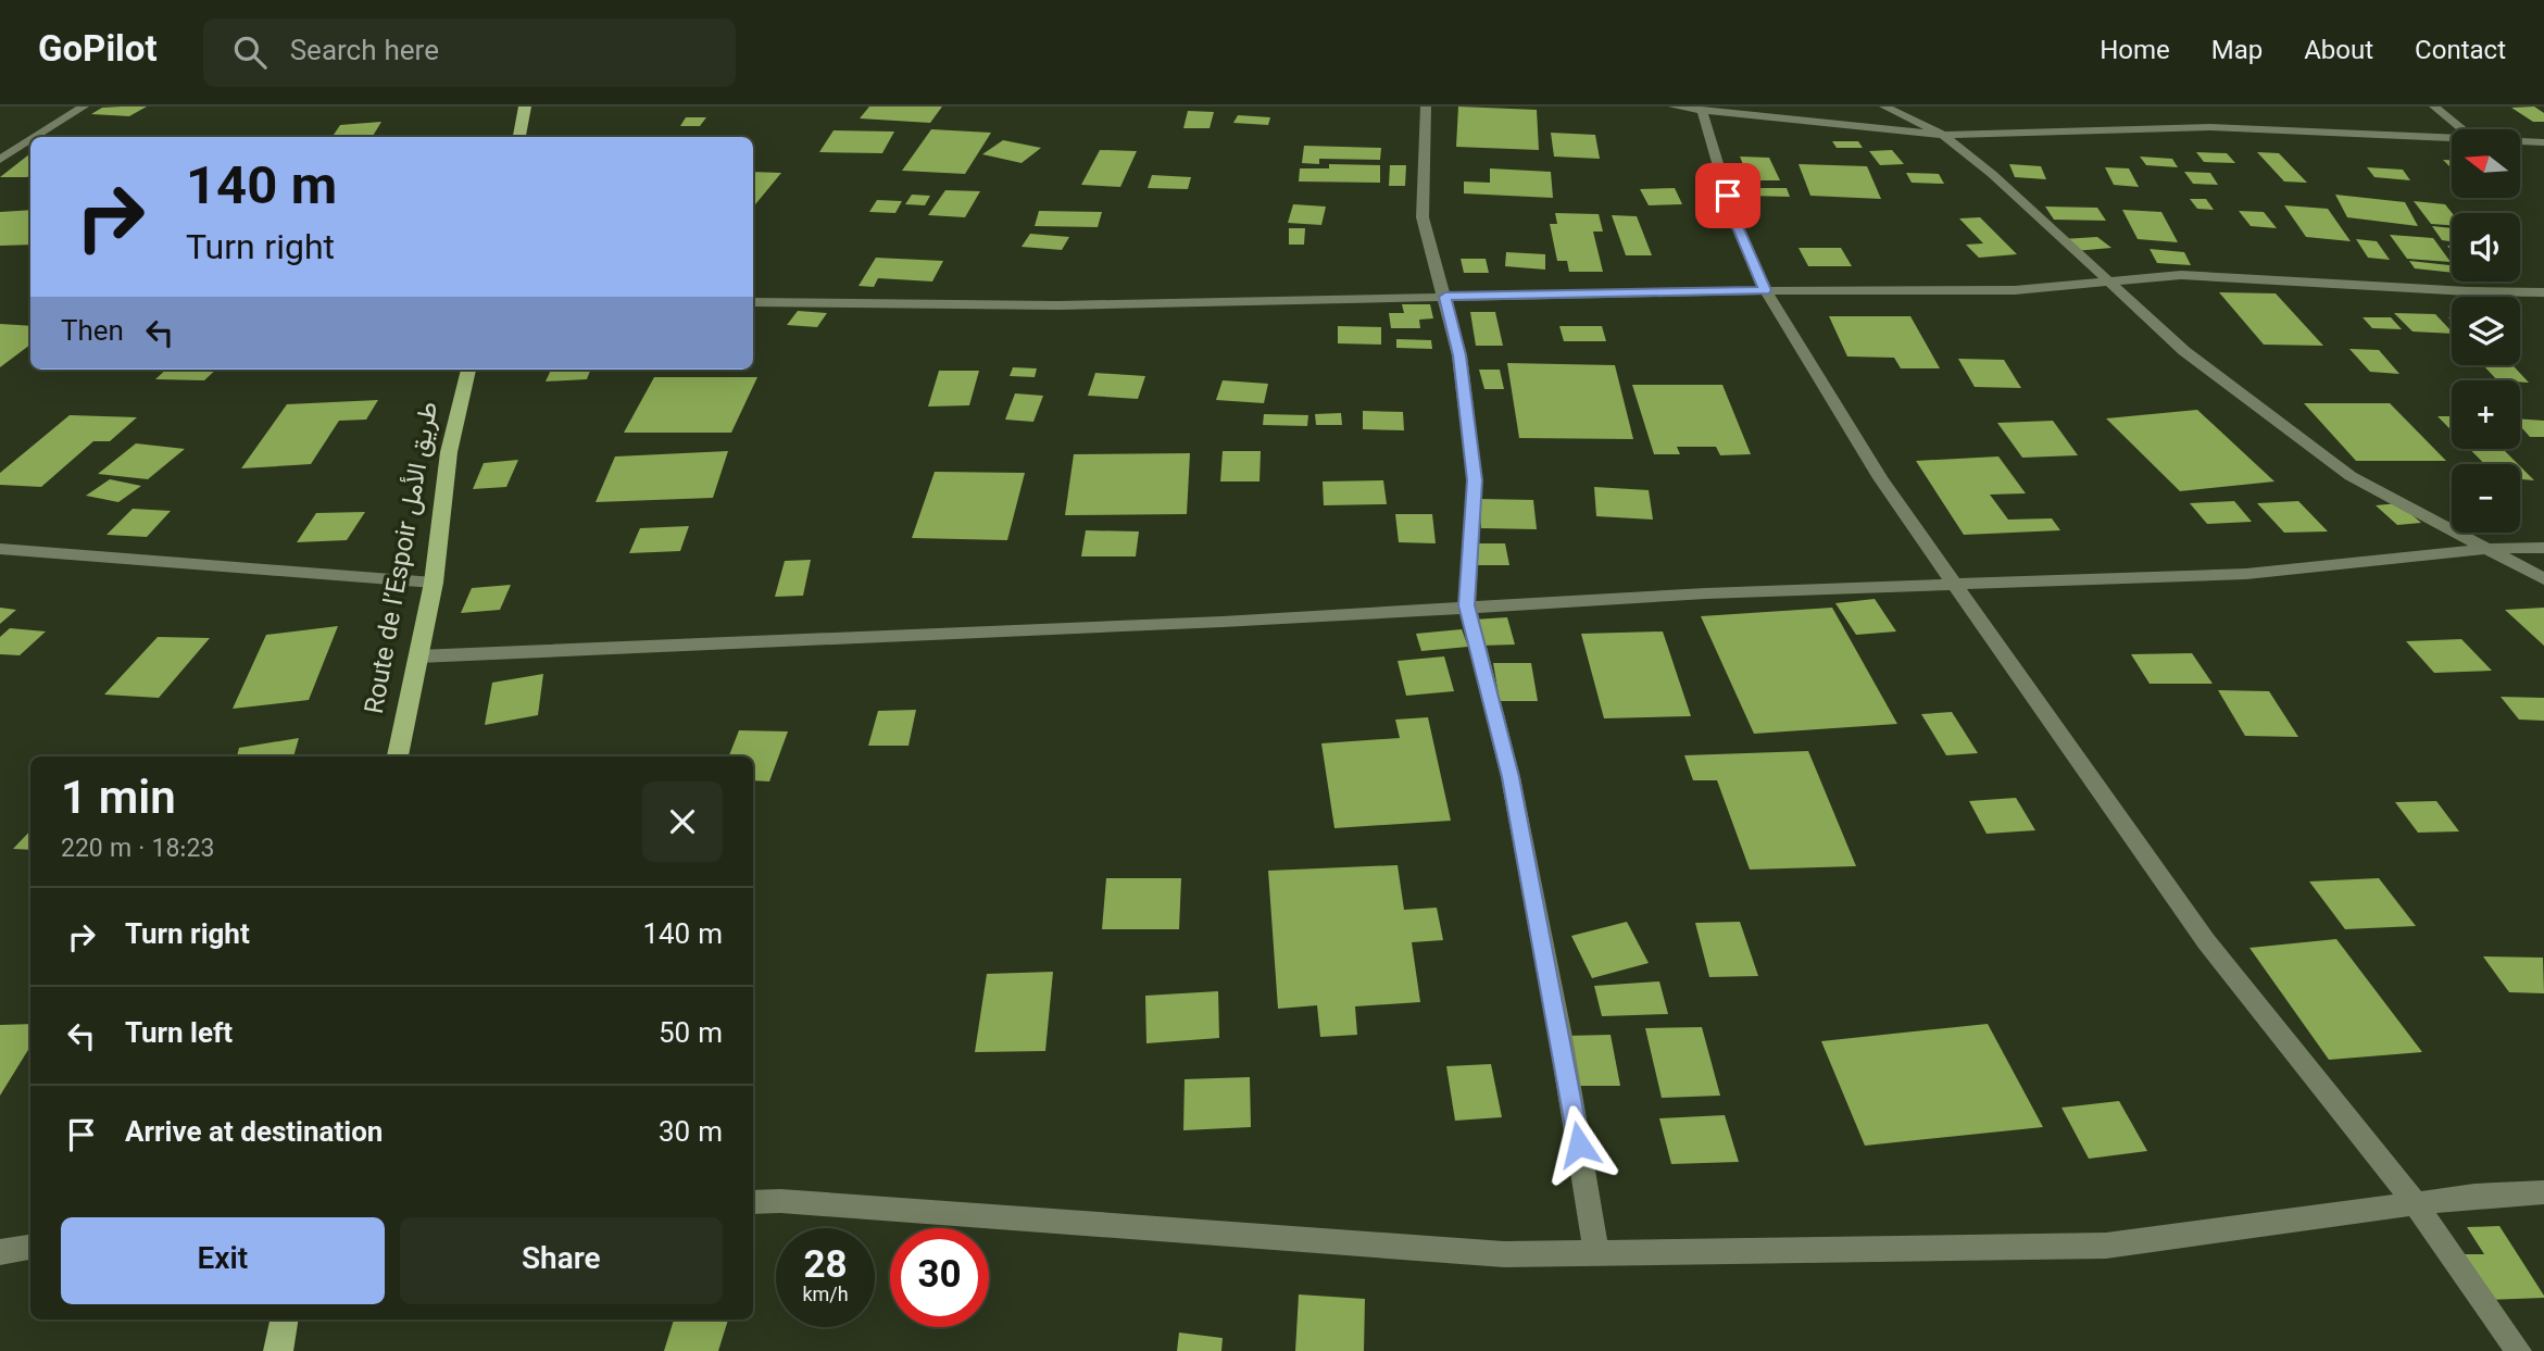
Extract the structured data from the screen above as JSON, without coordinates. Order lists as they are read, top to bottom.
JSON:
{
  "streets": {
    "highway": ["Route de l’Espoir طريق الأمل"]
  },
  "north": "left",
  "page": {
    "header": "GoPilot",
    "search": "Search here",
    "nav": [
      "Home",
      "Map",
      "About",
      "Contact"
    ],
    "map_buttons": ["+", "−"],
    "turn": ["140 m", "Turn right"],
    "then": "Then",
    "heading": ["1 min", "220 m · 18:23"],
    "list": [
      {
        "name": "Turn right",
        "value": "140 m"
      },
      {
        "name": "Turn left",
        "value": "50 m"
      },
      {
        "name": "Arrive at destination",
        "value": "30 m"
      }
    ],
    "buttons": ["Exit", "Share"],
    "speed": "28 km/h",
    "limit": "30"
  }
}
